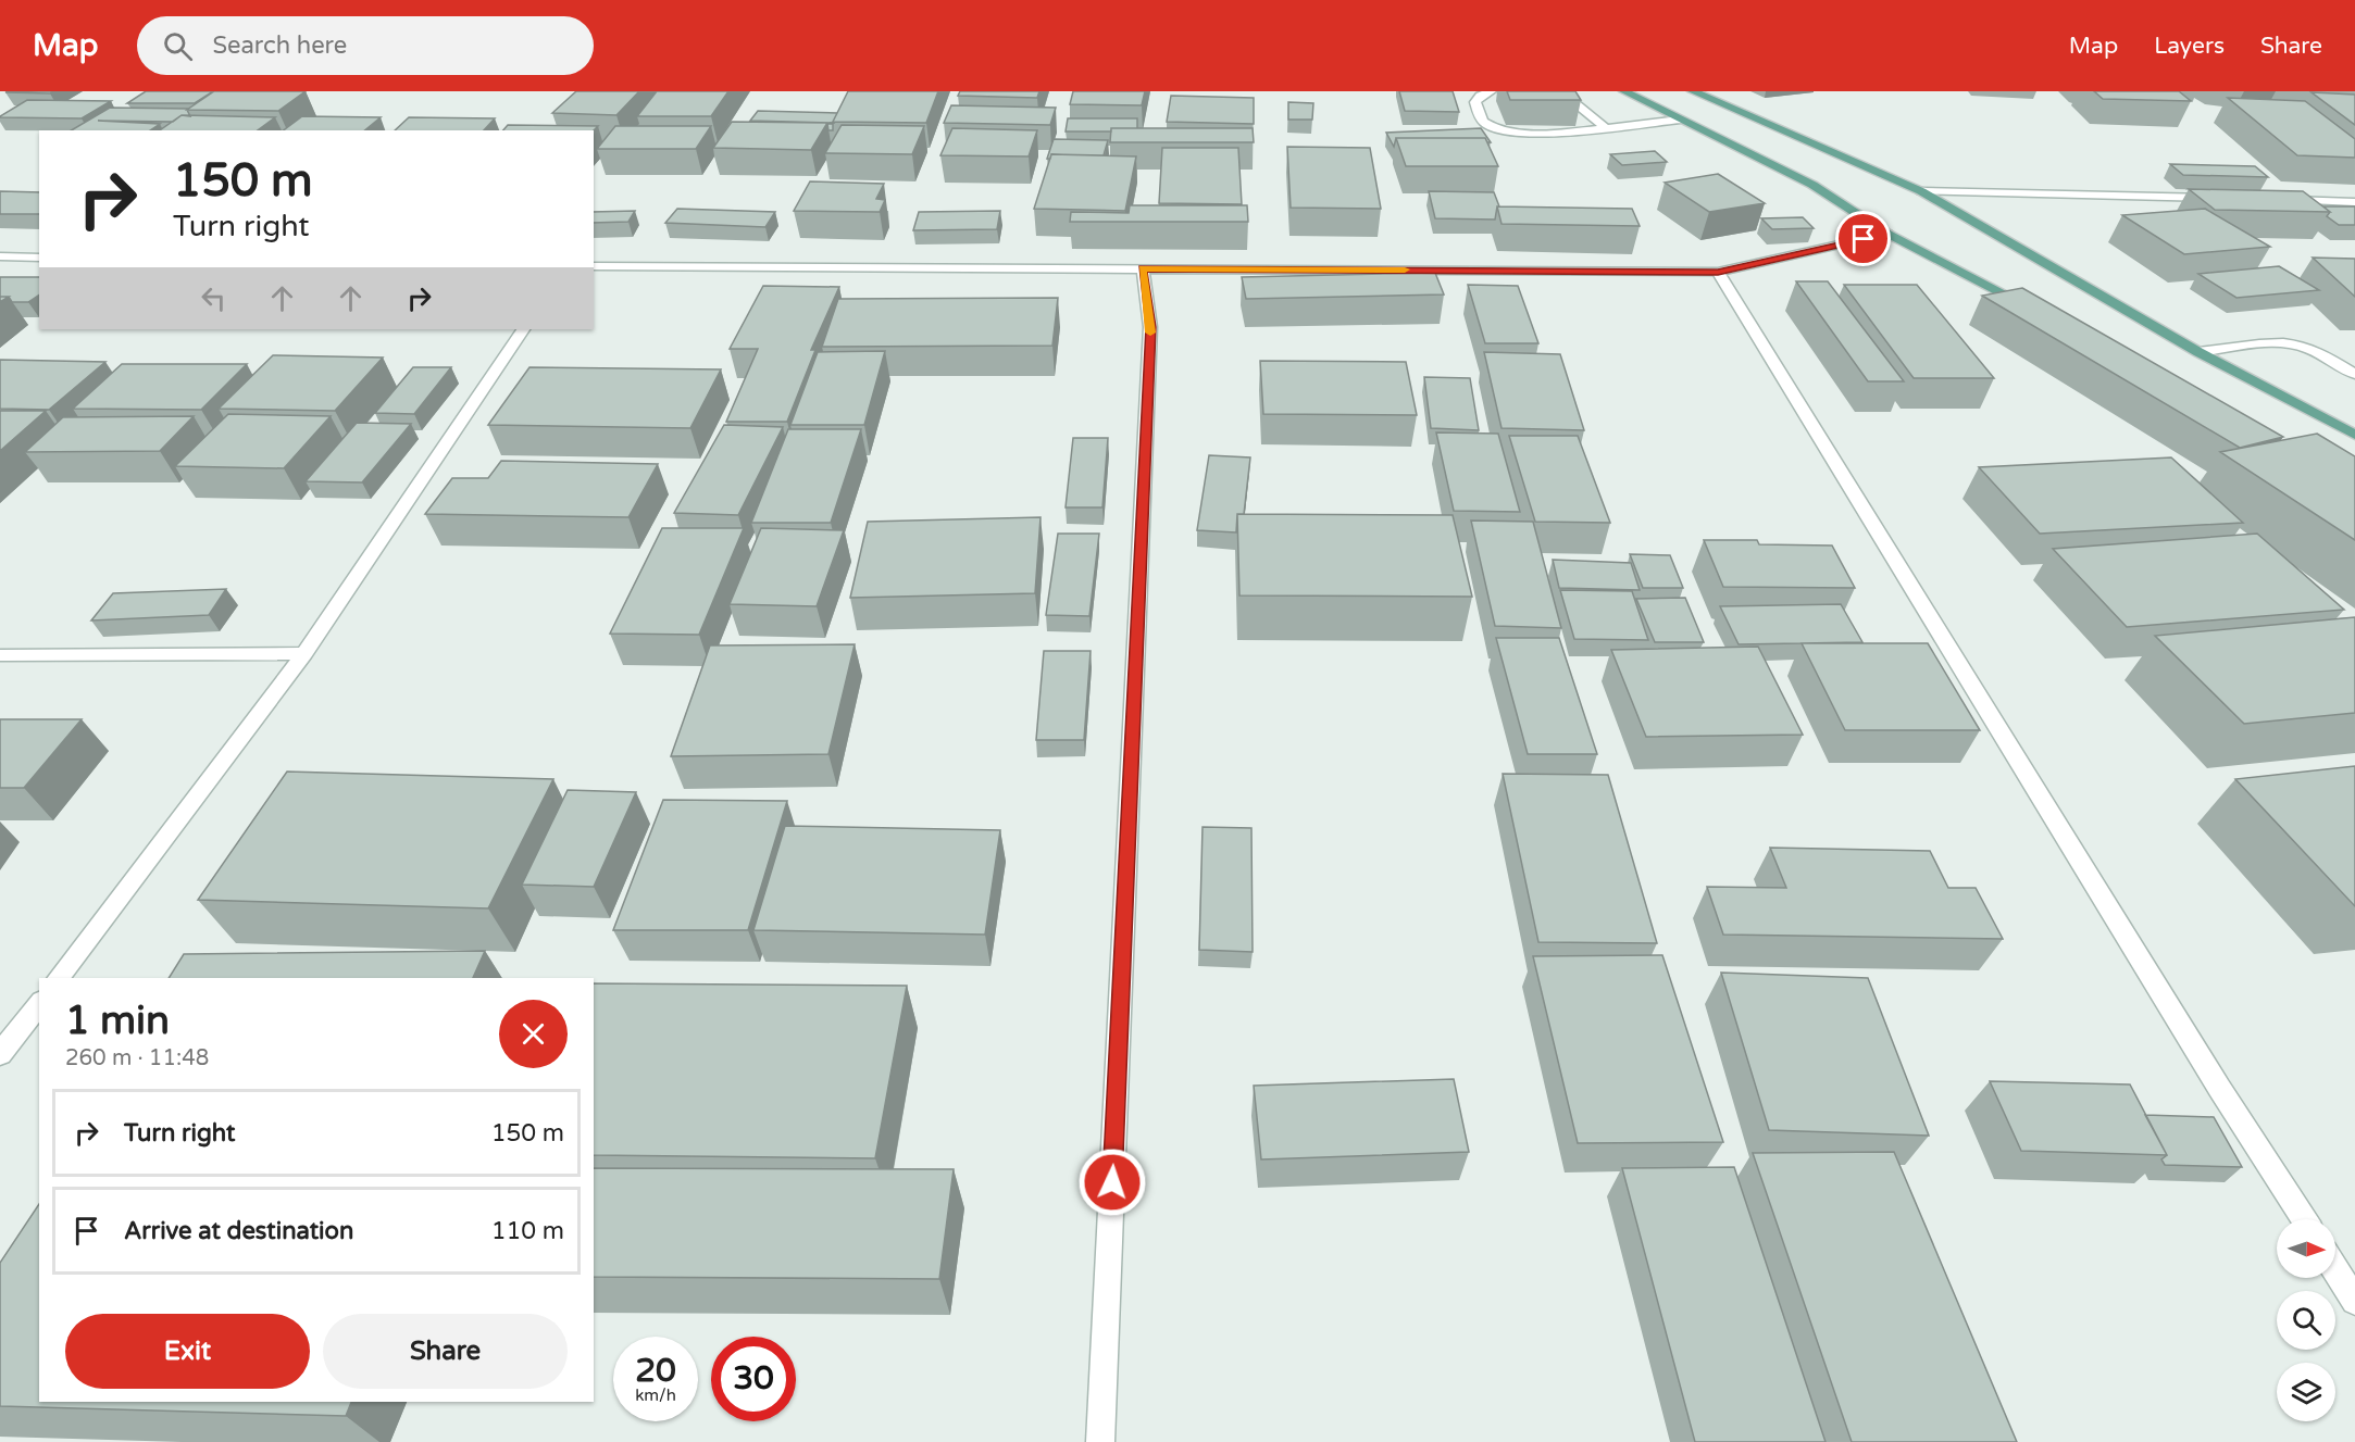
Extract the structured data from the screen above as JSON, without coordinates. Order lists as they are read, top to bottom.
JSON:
{
  "north": "right",
  "page": {
    "header": "Map",
    "search": "Search here",
    "nav": ["Map", "Layers", "Share"],
    "turn": ["150 m", "Turn right"],
    "heading": ["1 min", "260 m · 11:48"],
    "list": [
      {
        "name": "Turn right",
        "value": "150 m"
      },
      {
        "name": "Arrive at destination",
        "value": "110 m"
      }
    ],
    "buttons": ["Exit", "Share"],
    "speed": "20 km/h",
    "limit": "30"
  }
}
